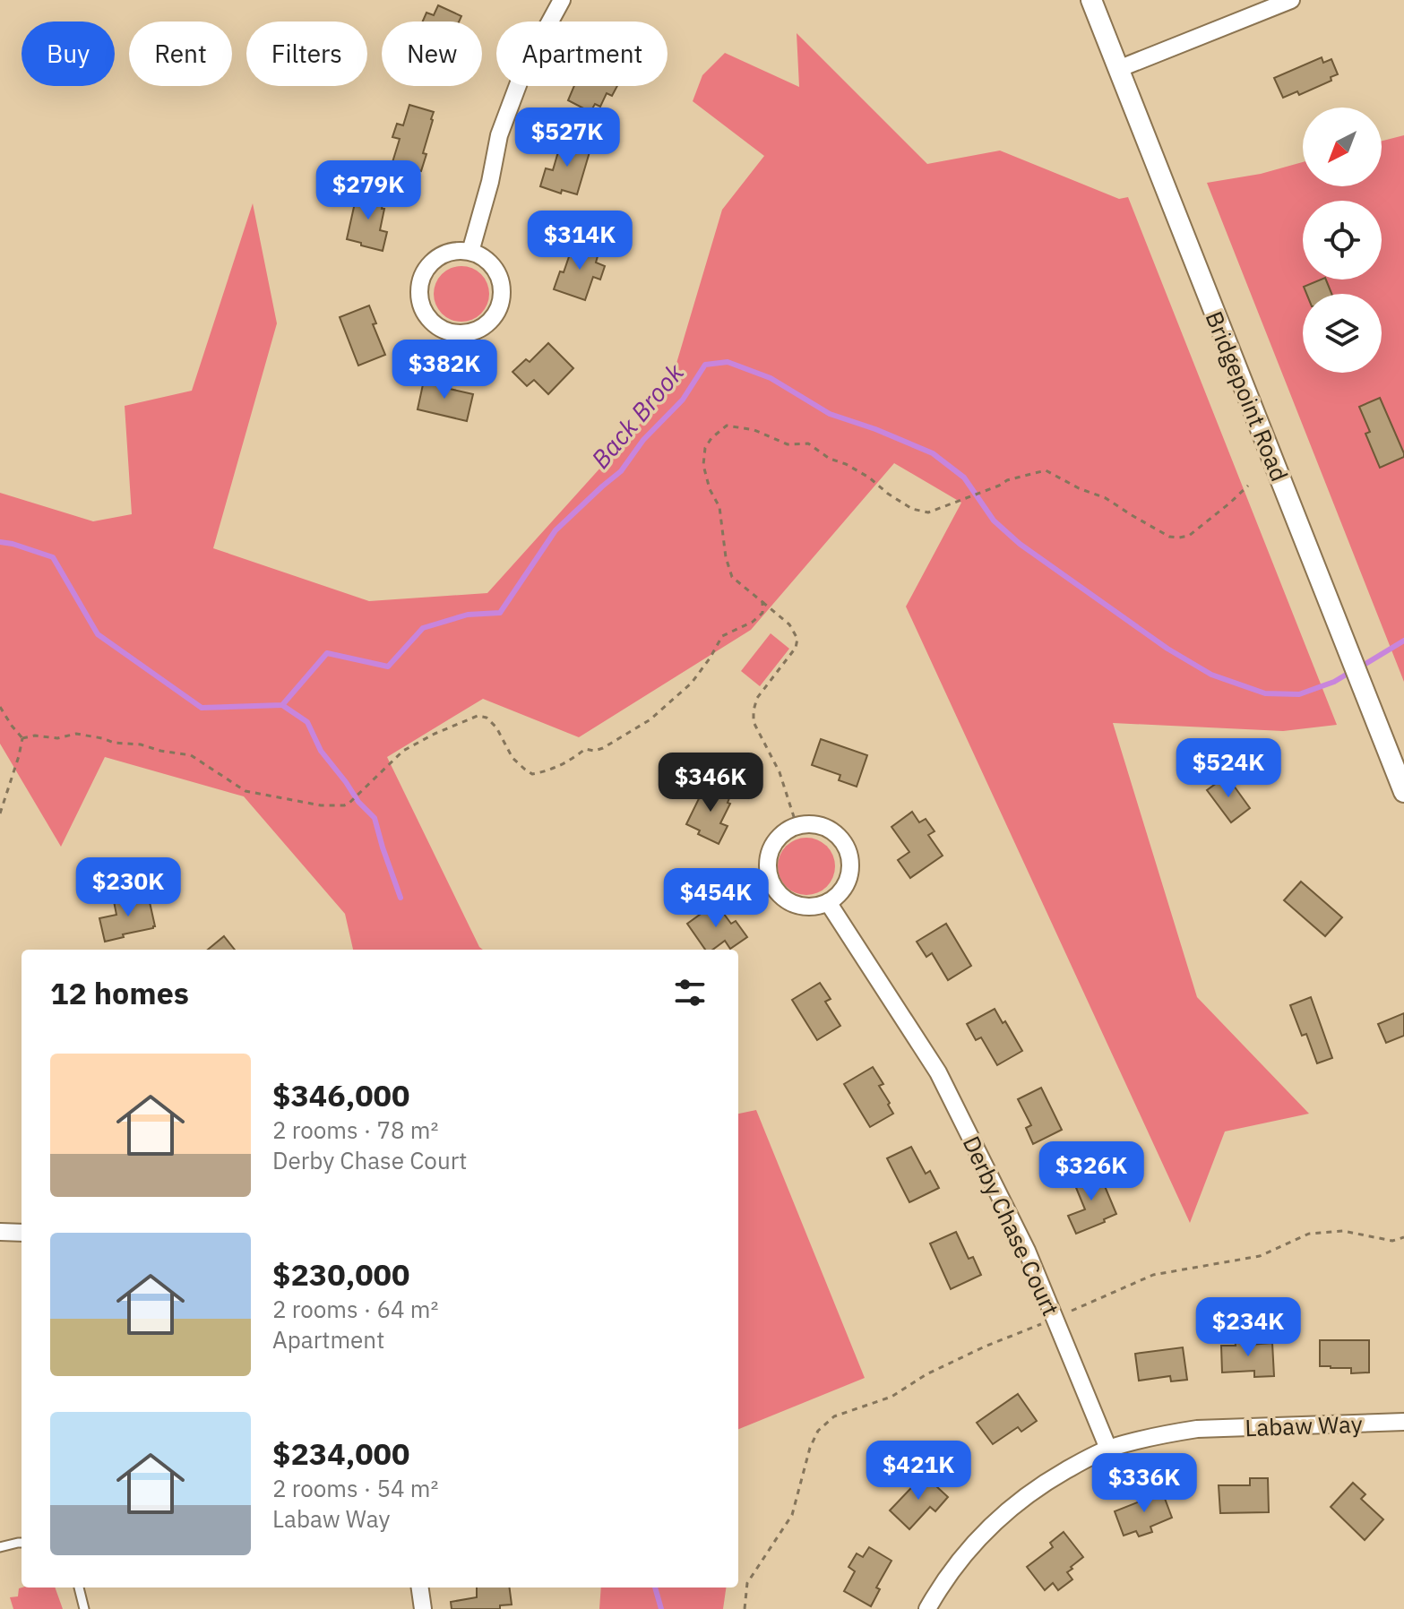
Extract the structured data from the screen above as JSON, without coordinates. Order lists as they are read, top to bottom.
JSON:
{
  "streets": {
    "street": ["Bridgepoint Road", "Derby Chase Court", "Labaw Way"]
  },
  "crossings": [
    ["Derby Chase Court", "Labaw Way"]
  ],
  "water": ["Back Brook"],
  "north": "bottom left",
  "page": {
    "chip": [
      "Buy",
      "Rent",
      "Filters",
      "New",
      "Apartment"
    ],
    "price": [
      "$527K",
      "$279K",
      "$314K",
      "$382K",
      "$524K",
      "$346K",
      "$230K",
      "$454K",
      "$326K",
      "$234K",
      "$421K",
      "$336K"
    ],
    "heading": "12 homes",
    "list": [
      {
        "name": "$346,000",
        "note": "2 rooms · 78 m² · Derby Chase Court"
      },
      {
        "name": "$230,000",
        "note": "2 rooms · 64 m² · Apartment"
      },
      {
        "name": "$234,000",
        "note": "2 rooms · 54 m² · Labaw Way"
      }
    ]
  }
}
